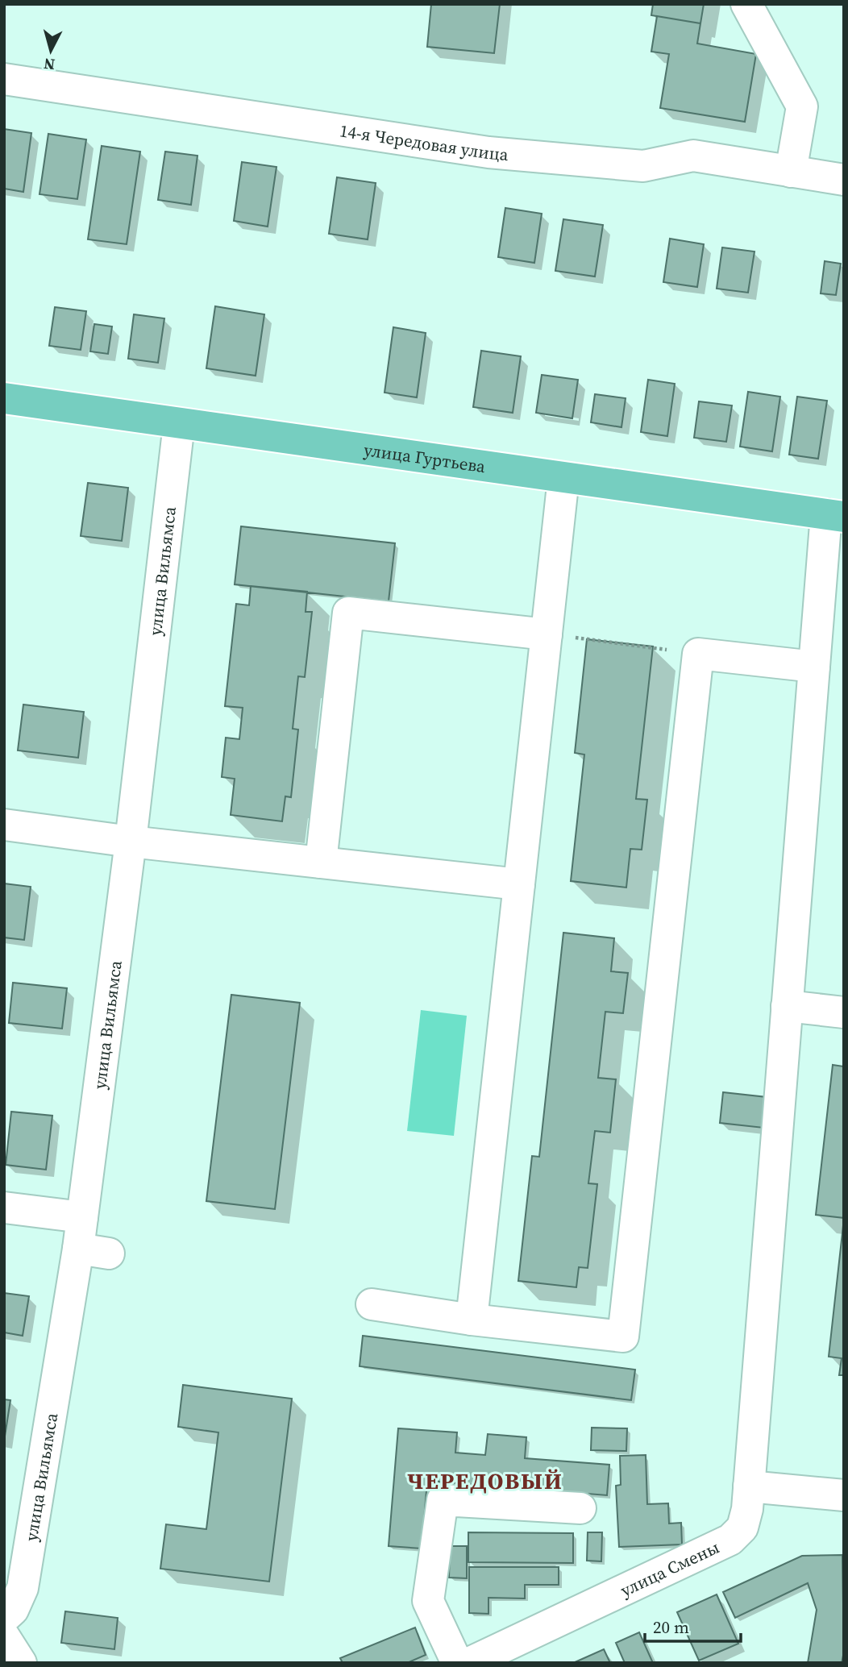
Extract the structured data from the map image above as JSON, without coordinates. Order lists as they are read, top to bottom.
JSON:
{
  "streets": {
    "main road": ["улица Гуртьева"],
    "street": ["14-я Чередовая улица", "улица Вильямса", "улица Смены"]
  },
  "crossings": [
    ["улица Гуртьева", "улица Вильямса"],
    ["улица Гуртьева", "улица Смены"]
  ],
  "districts": ["ЧЕРЕДОВЫЙ"],
  "scale_bar": "20 m",
  "north": "bottom"
}
